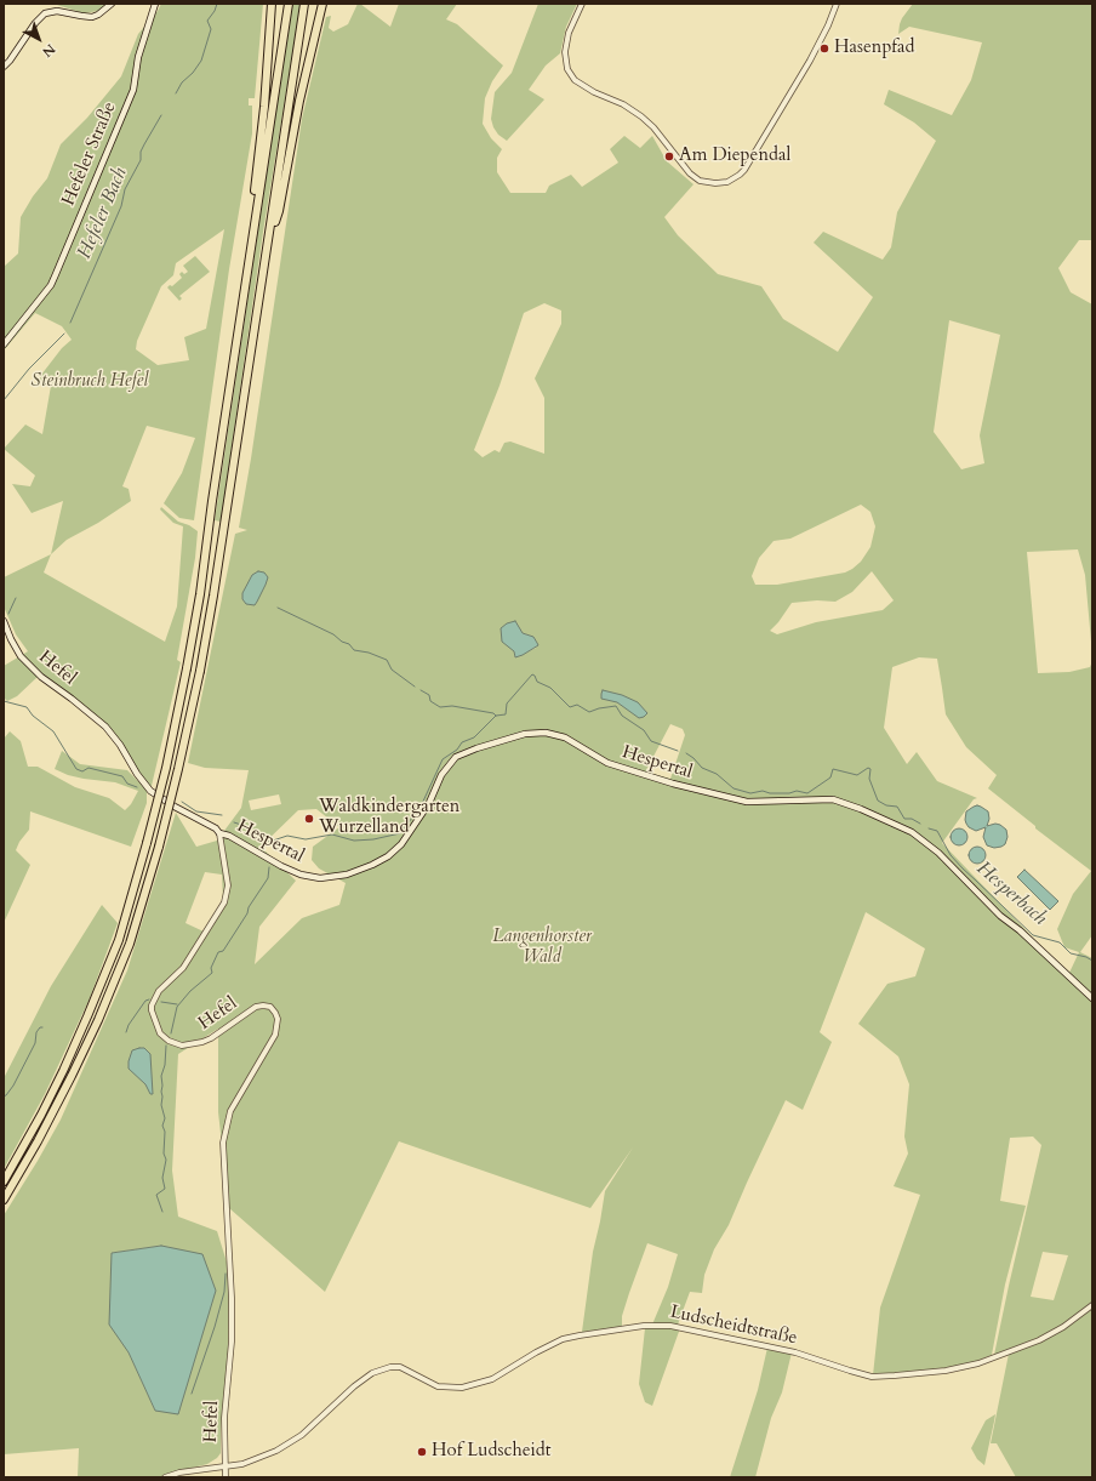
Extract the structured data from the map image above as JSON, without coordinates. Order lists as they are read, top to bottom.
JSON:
{
  "streets": {
    "main road": ["Hefeler Straße", "Hefel", "Hespertal"],
    "street": ["Ludscheidtstraße"]
  },
  "crossings": [
    ["Hefel", "Hespertal"],
    ["Hefel", "Ludscheidtstraße"]
  ],
  "water": ["Hefeler Bach", "Hesperbach"],
  "parks": ["Steinbruch Hefel", "Langenhorster Wald"],
  "places": [
    "Hasenpfad",
    "Am Diependal",
    "Waldkindergarten Wurzelland",
    "Hof Ludscheidt"
  ],
  "north": "bottom right"
}
